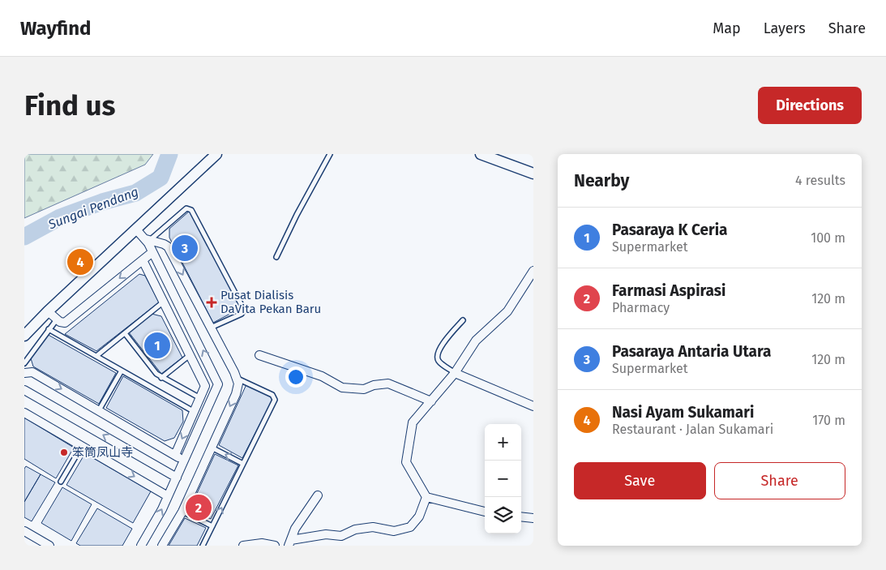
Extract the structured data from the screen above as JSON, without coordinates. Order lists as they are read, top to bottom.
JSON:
{
  "water": ["Sungai Pendang"],
  "places": {
    "health": ["Pusat Dialisis DaVita Pekan Baru"],
    "other": ["笨筒凤山寺"]
  },
  "page": {
    "header": "Wayfind",
    "nav": ["Map", "Layers", "Share"],
    "buttons": [
      "Directions",
      ["Save", "Share"]
    ],
    "title": "Find us",
    "heading": ["Nearby", "4 results"],
    "list": [
      {
        "mark": "1",
        "name": "Pasaraya K Ceria",
        "note": "Supermarket",
        "value": "100 m"
      },
      {
        "mark": "2",
        "name": "Farmasi Aspirasi",
        "note": "Pharmacy",
        "value": "120 m"
      },
      {
        "mark": "3",
        "name": "Pasaraya Antaria Utara",
        "note": "Supermarket",
        "value": "120 m"
      },
      {
        "mark": "4",
        "name": "Nasi Ayam Sukamari",
        "note": "Restaurant · Jalan Sukamari",
        "value": "170 m"
      }
    ],
    "pins": [
      "3",
      "4",
      "1",
      "2"
    ],
    "map_buttons": ["+", "−"]
  }
}
